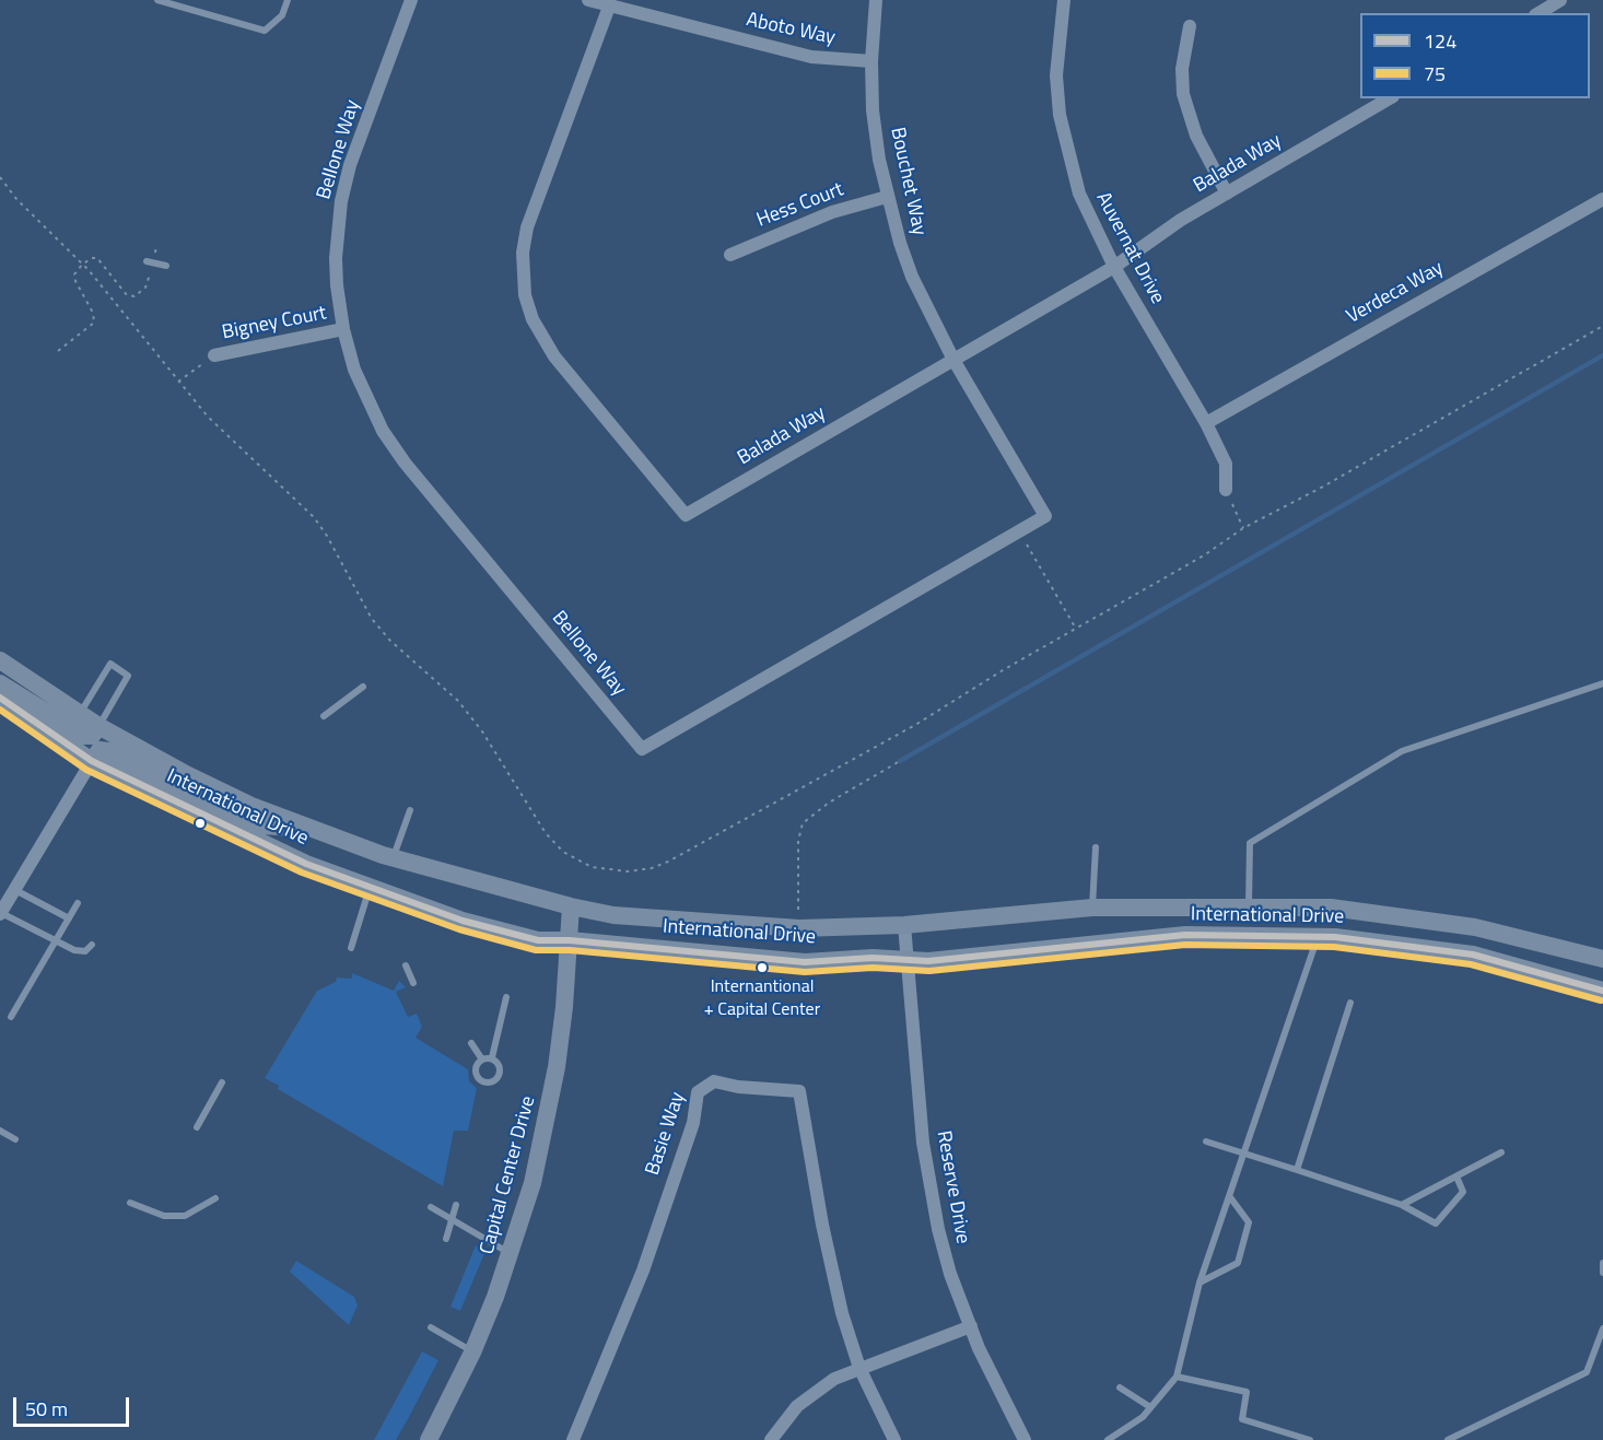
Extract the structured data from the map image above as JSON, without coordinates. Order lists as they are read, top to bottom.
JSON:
{
  "streets": {
    "main road": ["International Drive", "Capital Center Drive"],
    "street": [
      "Aboto Way",
      "Bellone Way",
      "Balada Way",
      "Bouchet Way",
      "Hess Court",
      "Auvernat Drive",
      "Verdeca Way",
      "Bigney Court",
      "Basie Way",
      "Reserve Drive"
    ]
  },
  "crossings": [
    ["Aboto Way", "Balada Way"],
    ["Aboto Way", "Bouchet Way"],
    ["Bellone Way", "Balada Way"],
    ["Bellone Way", "Bouchet Way"],
    ["Bellone Way", "Bigney Court"],
    ["Balada Way", "Bouchet Way"],
    ["Balada Way", "Auvernat Drive"],
    ["Bouchet Way", "Hess Court"],
    ["Auvernat Drive", "Verdeca Way"],
    ["International Drive", "Capital Center Drive"],
    ["International Drive", "Reserve Drive"]
  ],
  "places": ["Internantional + Capital Center"],
  "lines": ["transit line 124", "transit line 75"],
  "legend": ["124", "75"],
  "scale_bar": "50 m"
}
